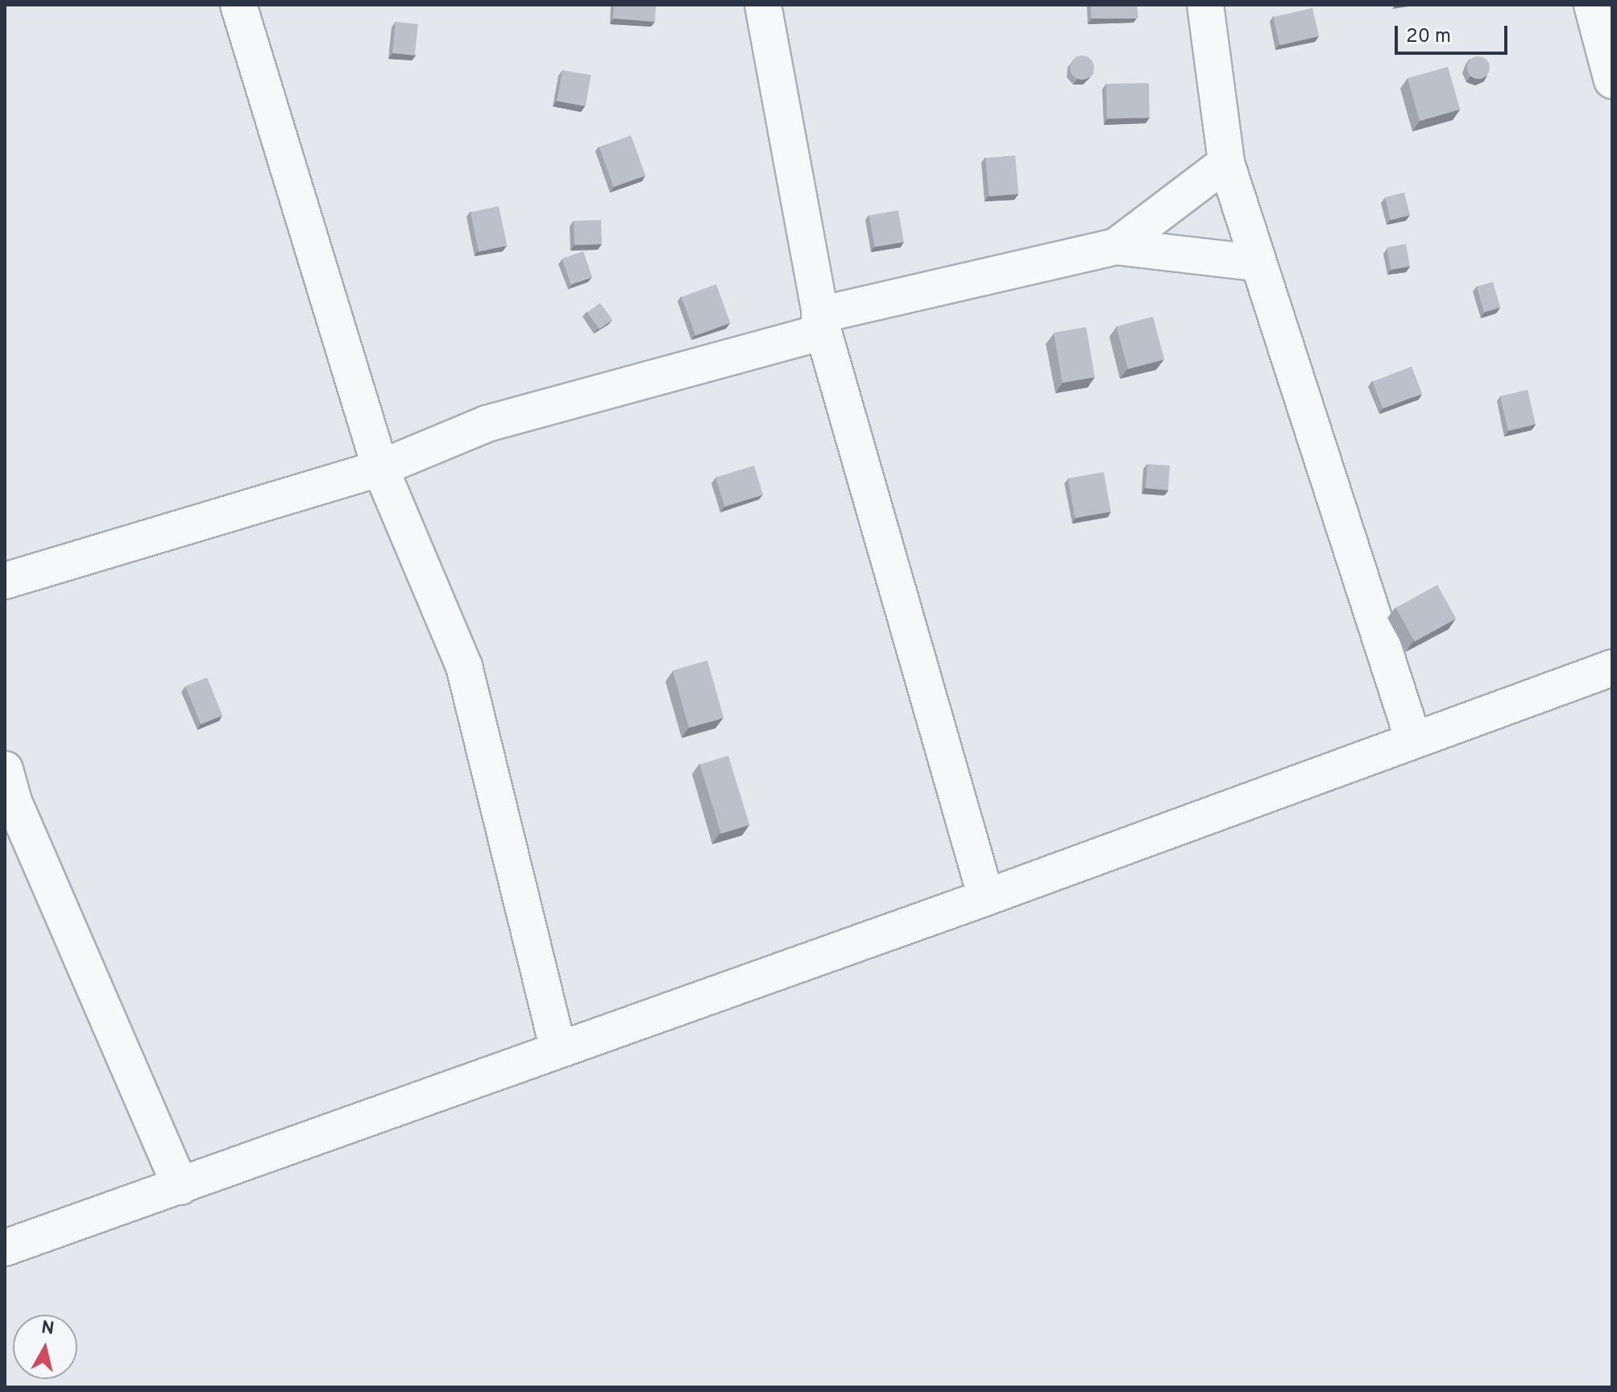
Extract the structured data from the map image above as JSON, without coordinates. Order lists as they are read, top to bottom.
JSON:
{
  "scale_bar": "20 m",
  "north": "top"
}
